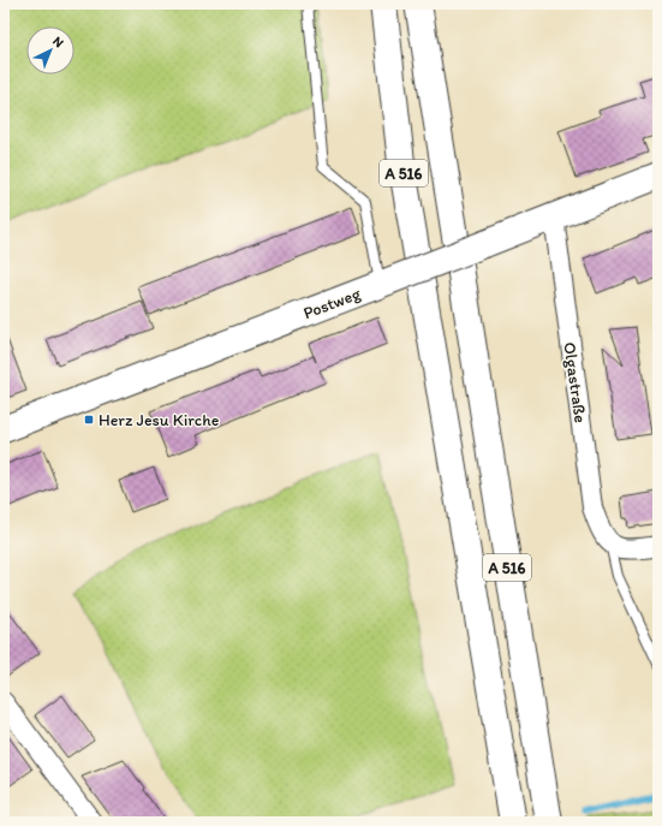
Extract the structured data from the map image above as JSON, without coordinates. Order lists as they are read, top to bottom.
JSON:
{
  "streets": {
    "main road": ["A 516", "Postweg"],
    "street": ["Olgastraße"]
  },
  "crossings": [
    ["Postweg", "Olgastraße"]
  ],
  "places": {
    "transit": ["Herz Jesu Kirche"]
  },
  "north": "top right"
}
